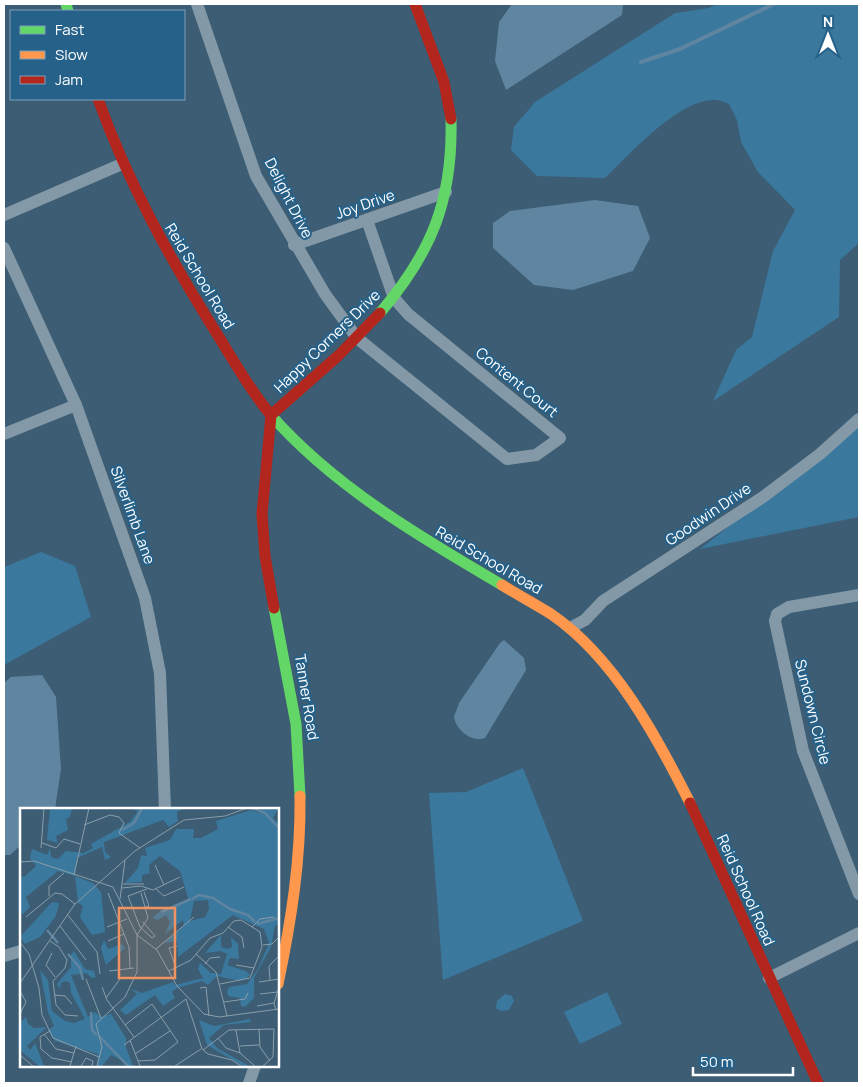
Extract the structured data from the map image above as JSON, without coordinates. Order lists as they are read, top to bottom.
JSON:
{
  "streets": {
    "street": [
      "Delight Drive",
      "Joy Drive",
      "Reid School Road",
      "Happy Corners Drive",
      "Content Court",
      "Goodwin Drive",
      "Silverlimb Lane",
      "Tanner Road",
      "Sundown Circle"
    ]
  },
  "crossings": [
    ["Delight Drive", "Joy Drive"],
    ["Delight Drive", "Happy Corners Drive"],
    ["Delight Drive", "Content Court"],
    ["Joy Drive", "Happy Corners Drive"],
    ["Joy Drive", "Content Court"],
    ["Reid School Road", "Happy Corners Drive"],
    ["Reid School Road", "Goodwin Drive"],
    ["Reid School Road", "Tanner Road"],
    ["Happy Corners Drive", "Content Court"],
    ["Happy Corners Drive", "Tanner Road"]
  ],
  "legend": ["Fast", "Slow", "Jam"],
  "scale_bar": "50 m",
  "north": "top"
}
